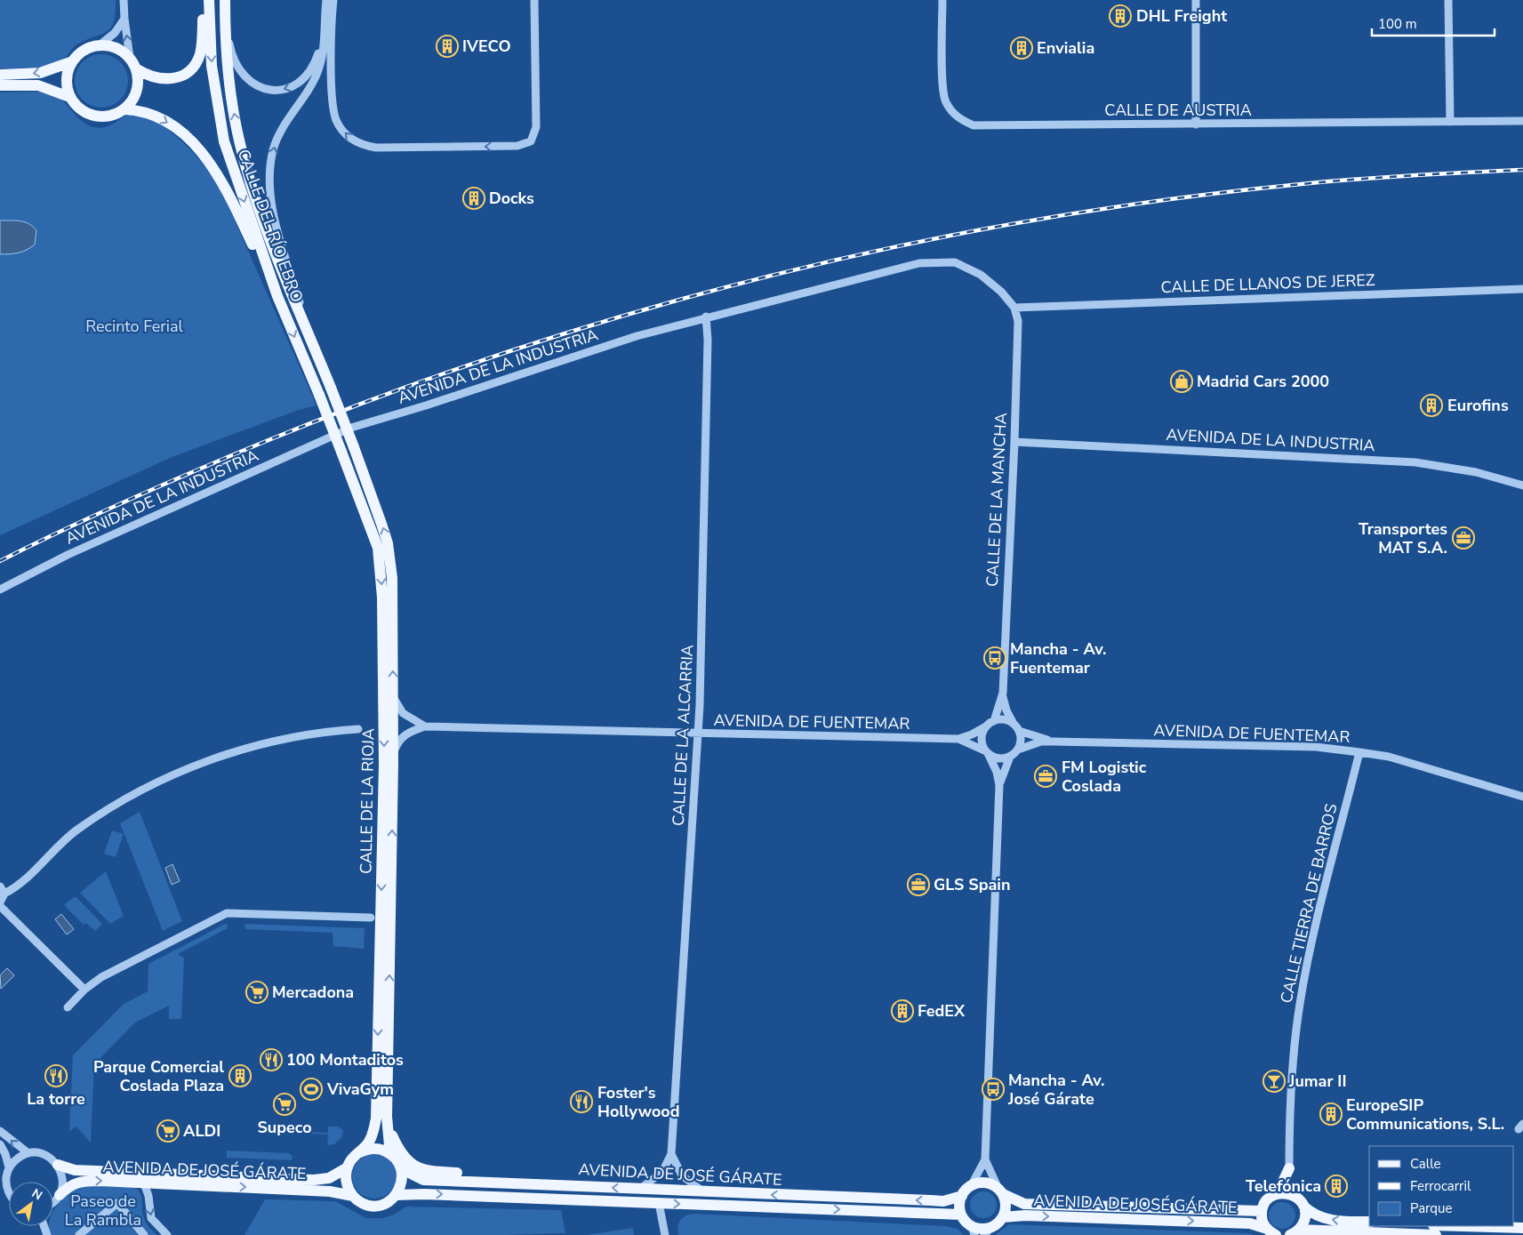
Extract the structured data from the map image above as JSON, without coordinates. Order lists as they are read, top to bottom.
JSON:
{
  "streets": {
    "main road": ["CALLE DEL RÍO EBRO", "CALLE DE LA RIOJA", "AVENIDA DE JOSÉ GÁRATE"],
    "street": [
      "CALLE DE AUSTRIA",
      "CALLE DE LLANOS DE JEREZ",
      "AVENIDA DE LA INDUSTRIA",
      "CALLE DE LA MANCHA",
      "AVENIDA DE FUENTEMAR",
      "CALLE DE LA ALCARRIA",
      "CALLE TIERRA DE BARROS"
    ]
  },
  "crossings": [
    ["CALLE DEL RÍO EBRO", "CALLE DE LA RIOJA"],
    ["CALLE DE LLANOS DE JEREZ", "AVENIDA DE LA INDUSTRIA"],
    ["CALLE DE LLANOS DE JEREZ", "CALLE DE LA MANCHA"],
    ["AVENIDA DE LA INDUSTRIA", "CALLE DE LA MANCHA"],
    ["AVENIDA DE LA INDUSTRIA", "CALLE DE LA ALCARRIA"],
    ["CALLE DE LA MANCHA", "AVENIDA DE FUENTEMAR"],
    ["AVENIDA DE FUENTEMAR", "CALLE DE LA ALCARRIA"],
    ["AVENIDA DE FUENTEMAR", "CALLE DE LA RIOJA"],
    ["AVENIDA DE FUENTEMAR", "CALLE TIERRA DE BARROS"],
    ["CALLE DE LA ALCARRIA", "AVENIDA DE JOSÉ GÁRATE"],
    ["CALLE DE LA RIOJA", "AVENIDA DE JOSÉ GÁRATE"]
  ],
  "parks": ["Recinto Ferial", "Paseo de La Rambla"],
  "places": {
    "building": [
      "DHL Freight",
      "IVECO",
      "Envialia",
      "Docks",
      "Eurofins",
      "FedEX",
      "Parque Comercial Coslada Plaza",
      "EuropeSIP Communications, S.L.",
      "Telefónica"
    ],
    "shop": ["Madrid Cars 2000"],
    "office": ["Transportes MAT S.A.", "FM Logistic Coslada", "GLS Spain"],
    "bus stop": ["Mancha - Av. Fuentemar", "Mancha - Av. José Gárate"],
    "supermarket": ["Mercadona", "Supeco", "ALDI"],
    "restaurant": ["100 Montaditos", "La torre", "Foster's Hollywood"],
    "bar": ["Jumar II"],
    "sports": ["VivaGym"]
  },
  "legend": ["Calle", "Ferrocarril", "Parque"],
  "scale_bar": "100 m",
  "north": "top right"
}
